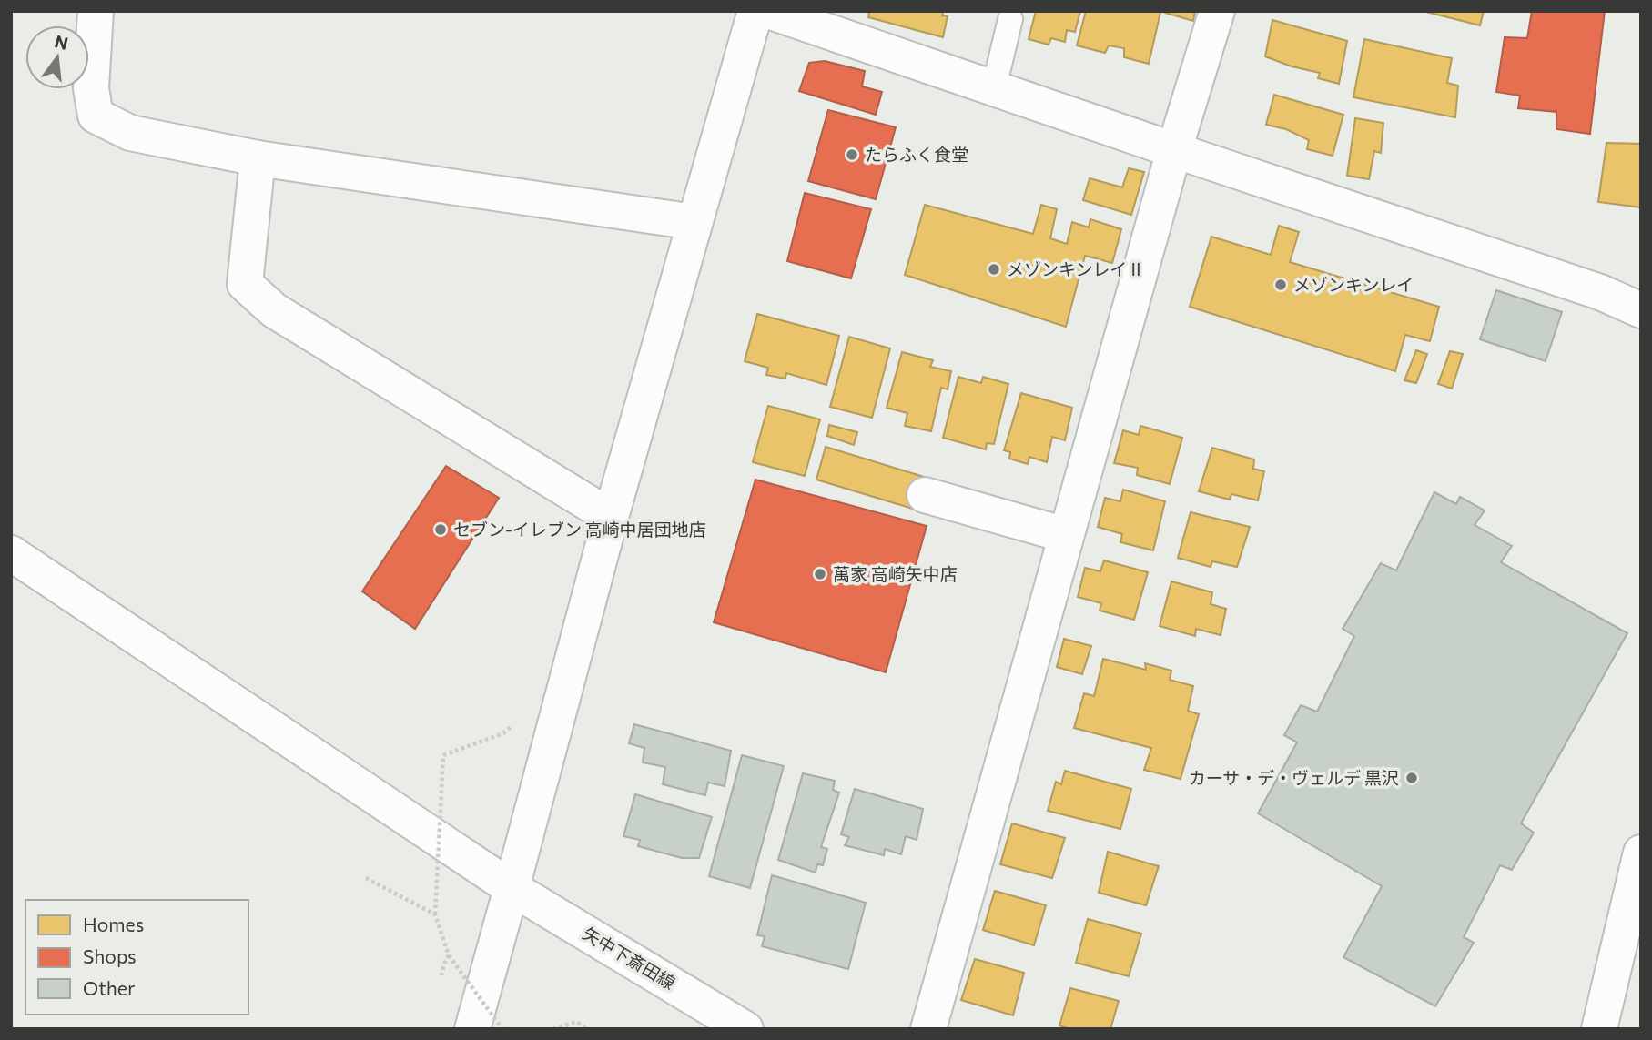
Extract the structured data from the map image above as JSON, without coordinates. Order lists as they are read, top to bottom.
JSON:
{
  "streets": {
    "street": ["矢中下斎田線"]
  },
  "places": [
    "たらふく食堂",
    "メゾンキンレイⅡ",
    "メゾンキンレイ",
    "セブン-イレブン 高崎中居団地店",
    "萬家 高崎矢中店",
    "カーサ・デ・ヴェルデ 黒沢"
  ],
  "legend": ["Homes", "Shops", "Other"],
  "north": "top"
}
